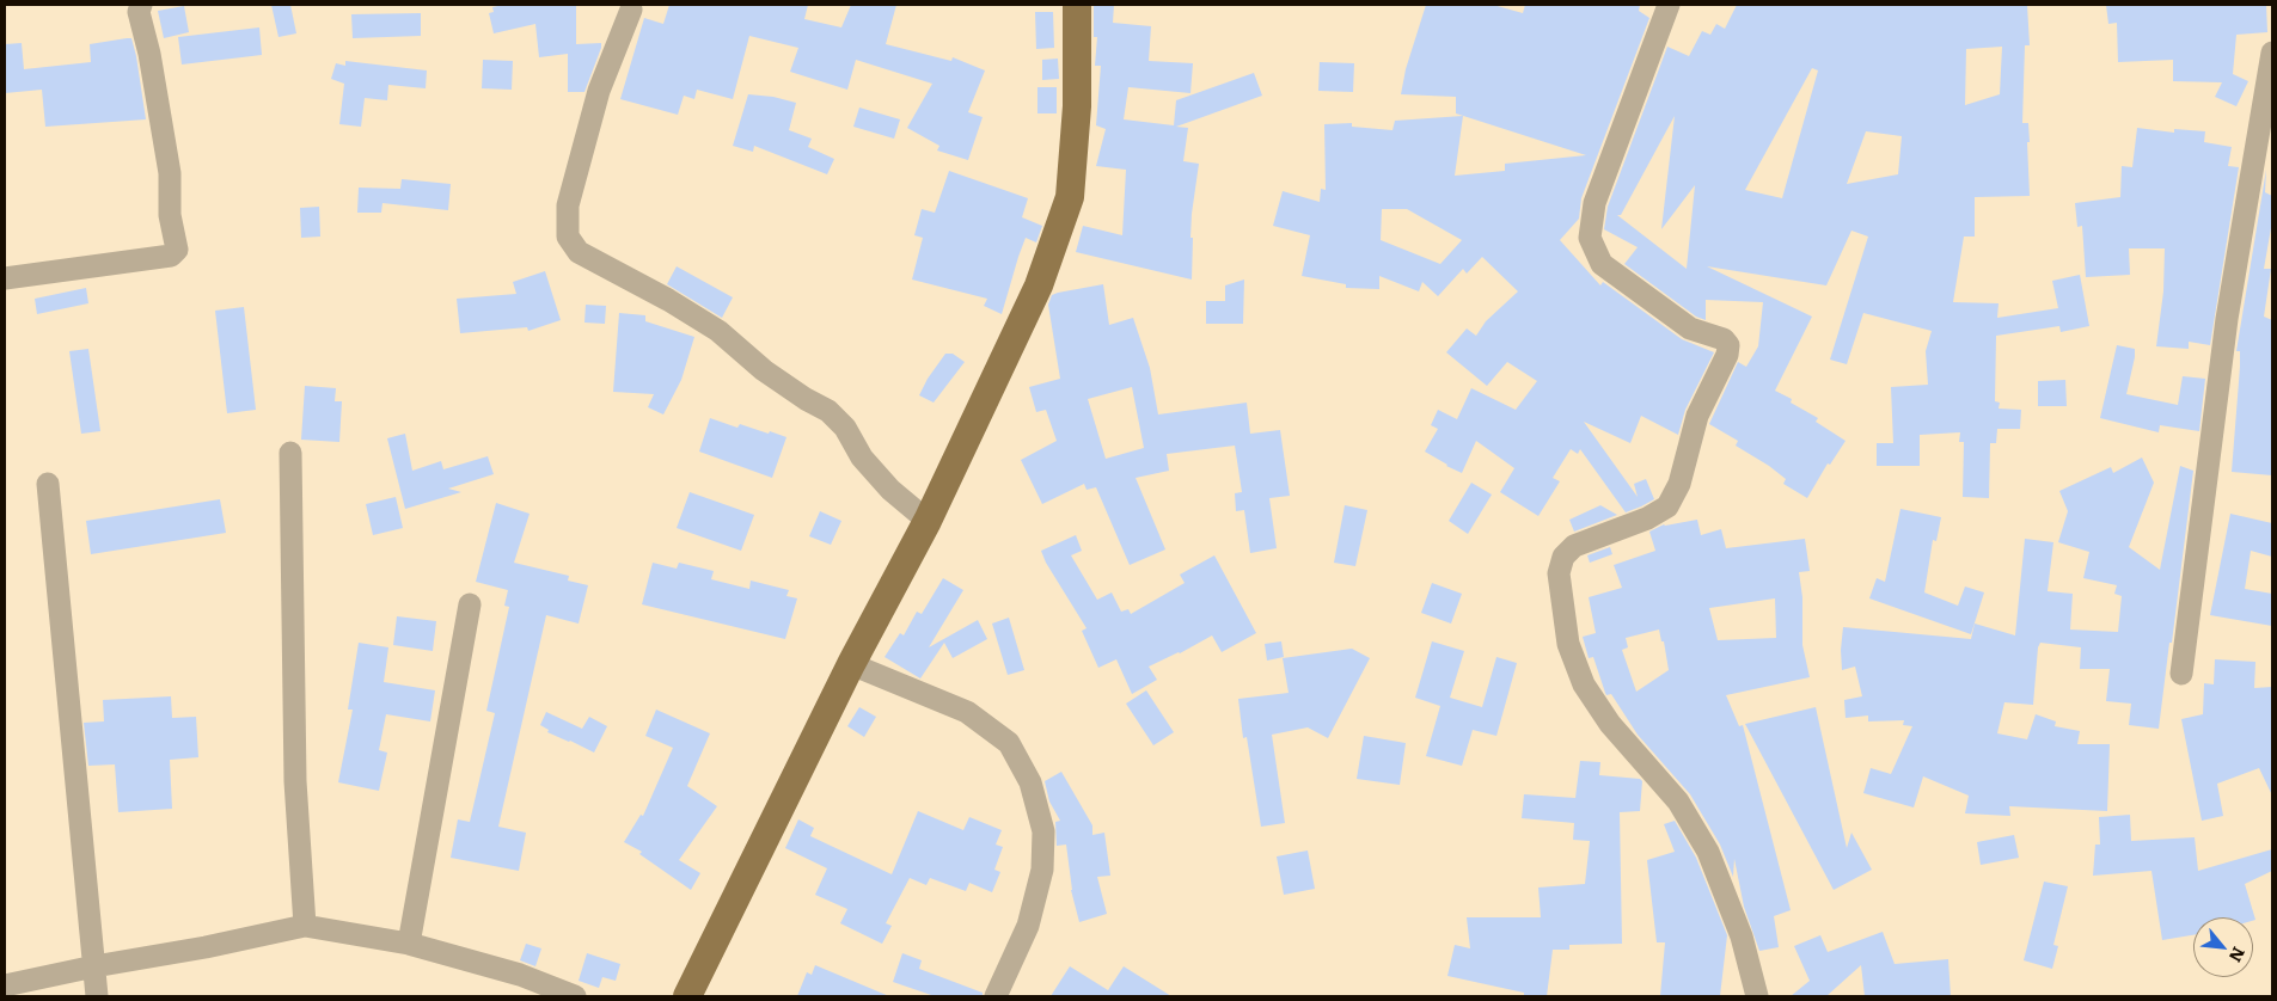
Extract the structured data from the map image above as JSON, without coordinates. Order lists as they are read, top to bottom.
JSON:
{
  "north": "bottom right"
}
